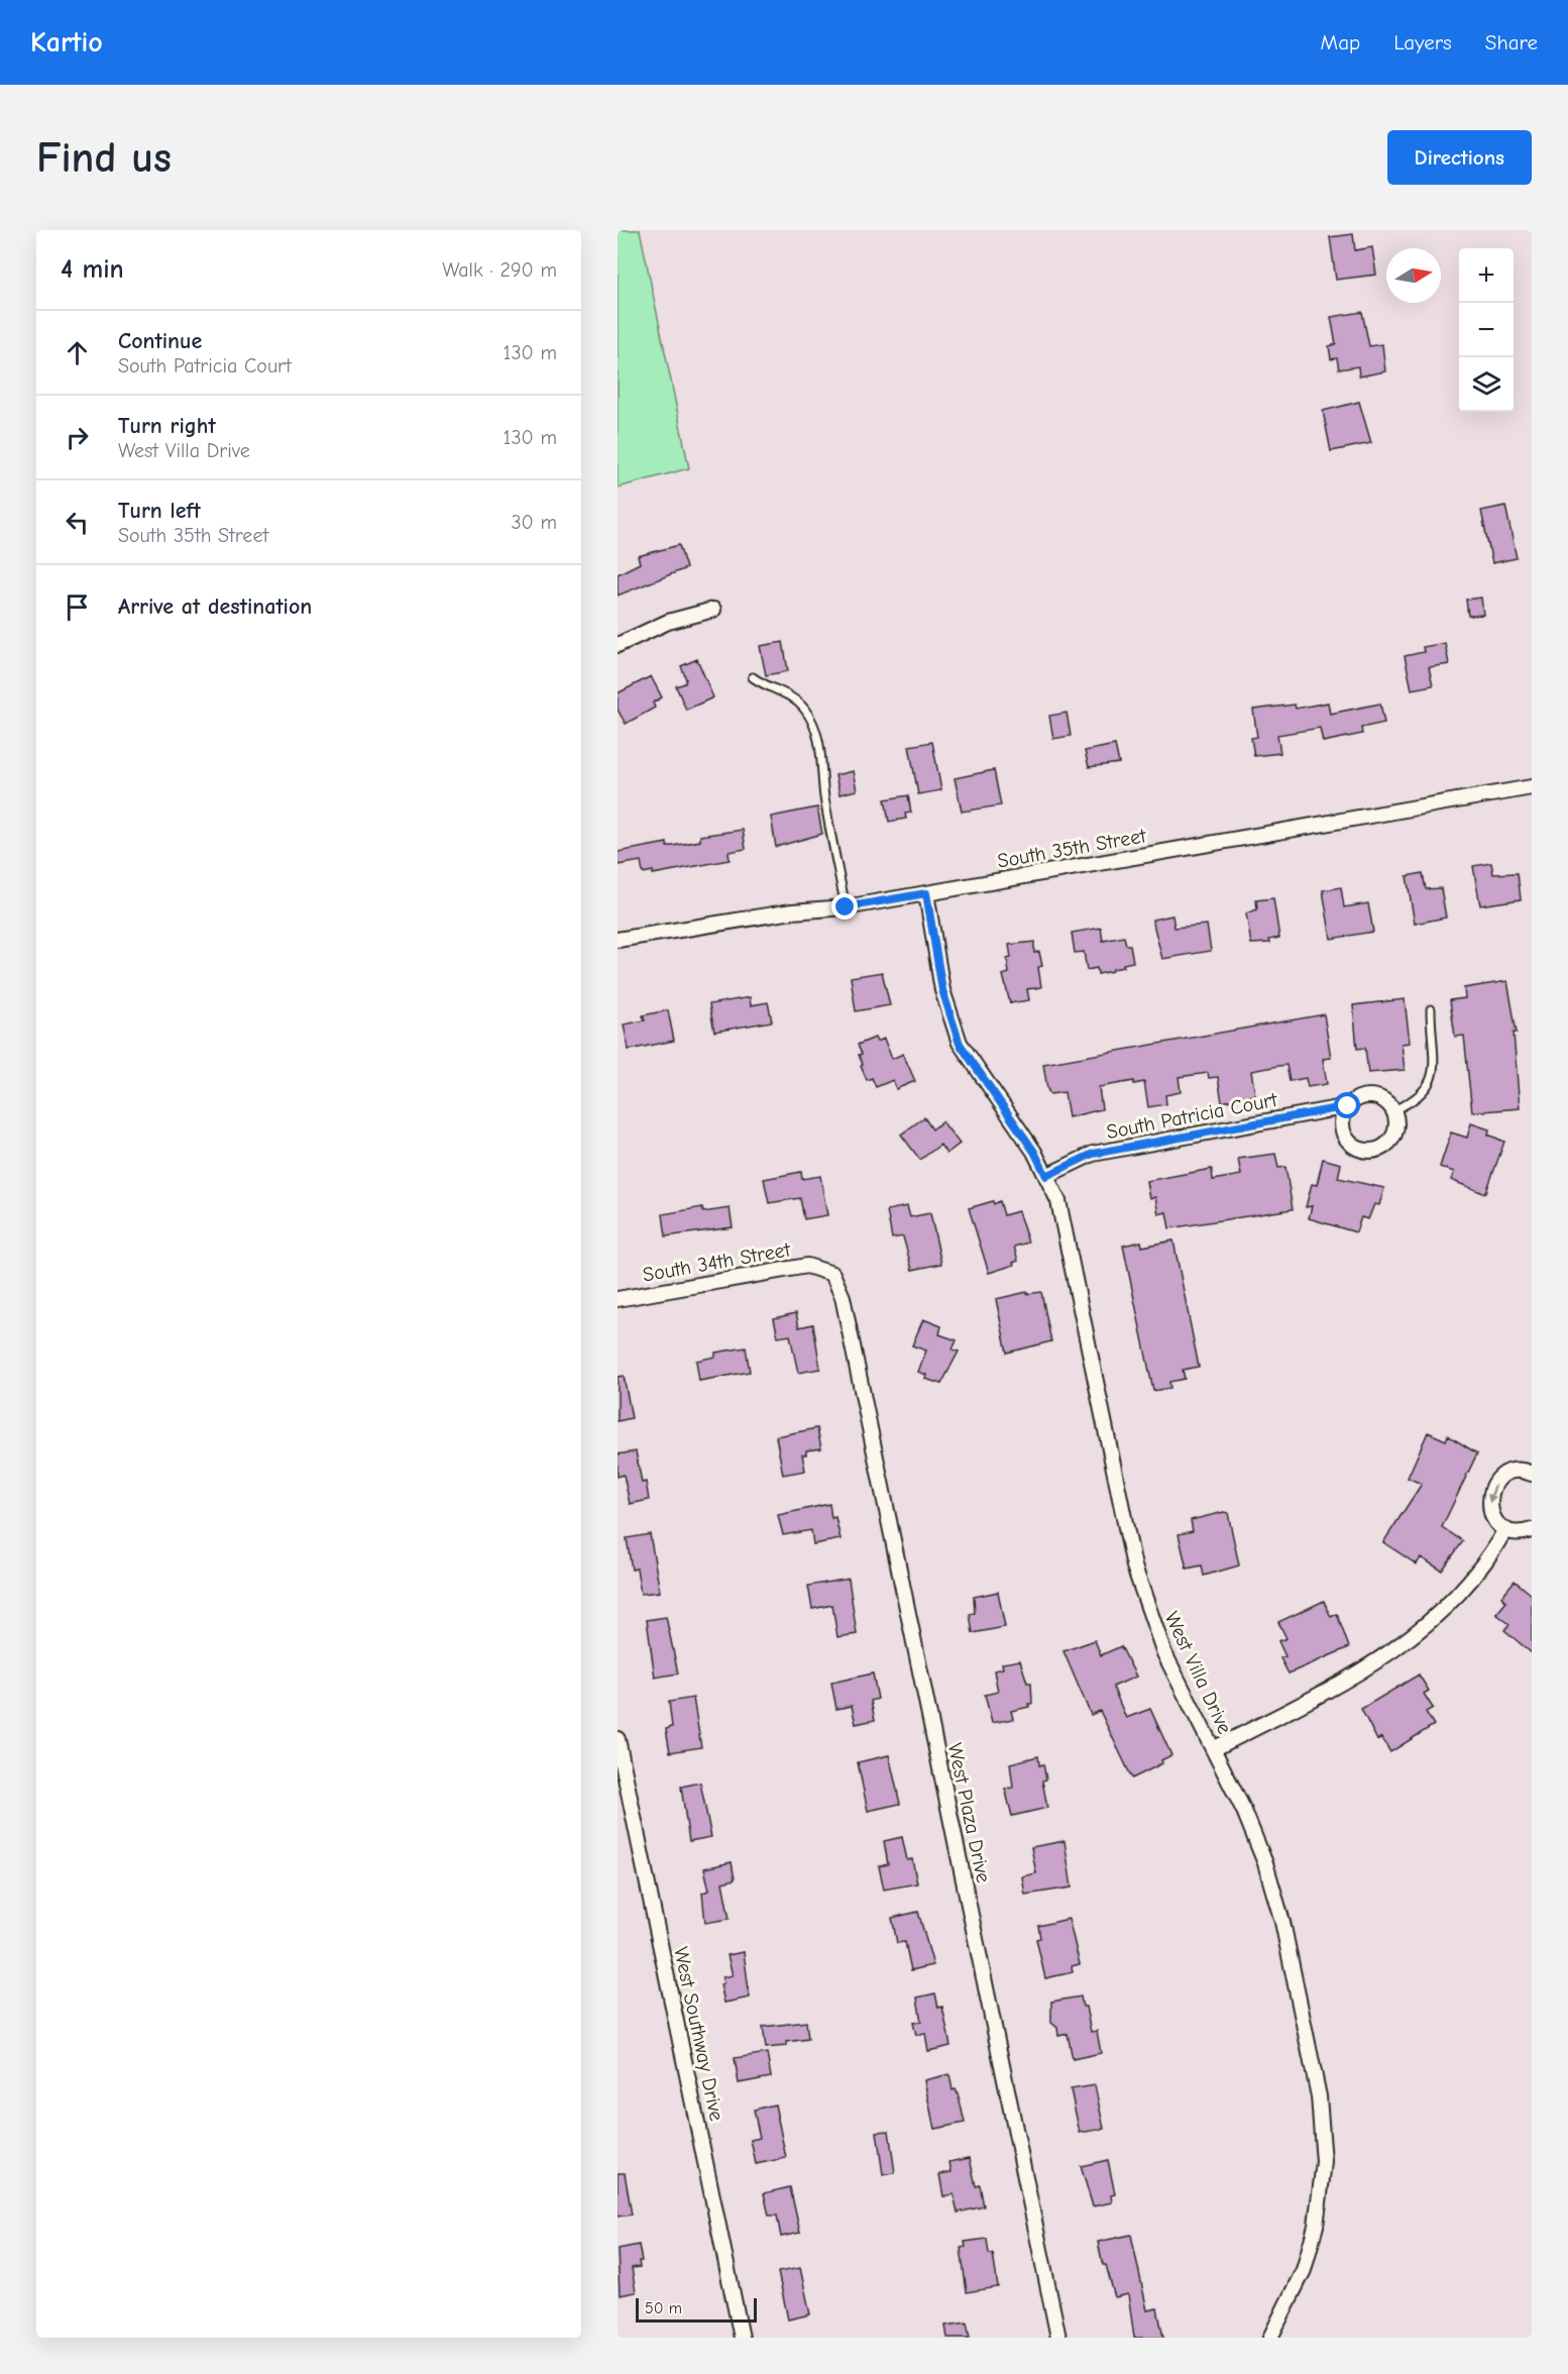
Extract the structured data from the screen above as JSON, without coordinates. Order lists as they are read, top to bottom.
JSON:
{
  "streets": {
    "street": [
      "South 35th Street",
      "South Patricia Court",
      "South 34th Street",
      "West Villa Drive",
      "West Plaza Drive",
      "West Southway Drive"
    ]
  },
  "crossings": [
    ["South 35th Street", "West Villa Drive"],
    ["South Patricia Court", "West Villa Drive"],
    ["South 34th Street", "West Plaza Drive"]
  ],
  "scale_bar": "50 m",
  "north": "right",
  "page": {
    "header": "Kartio",
    "nav": ["Map", "Layers", "Share"],
    "buttons": "Directions",
    "title": "Find us",
    "heading": ["4 min", "Walk · 290 m"],
    "map_buttons": ["+", "−"],
    "list": [
      ["Continue", "South Patricia Court", "130 m"],
      ["Turn right", "West Villa Drive", "130 m"],
      ["Turn left", "South 35th Street", "30 m"],
      "Arrive at destination"
    ],
    "scale": "50 m"
  }
}
